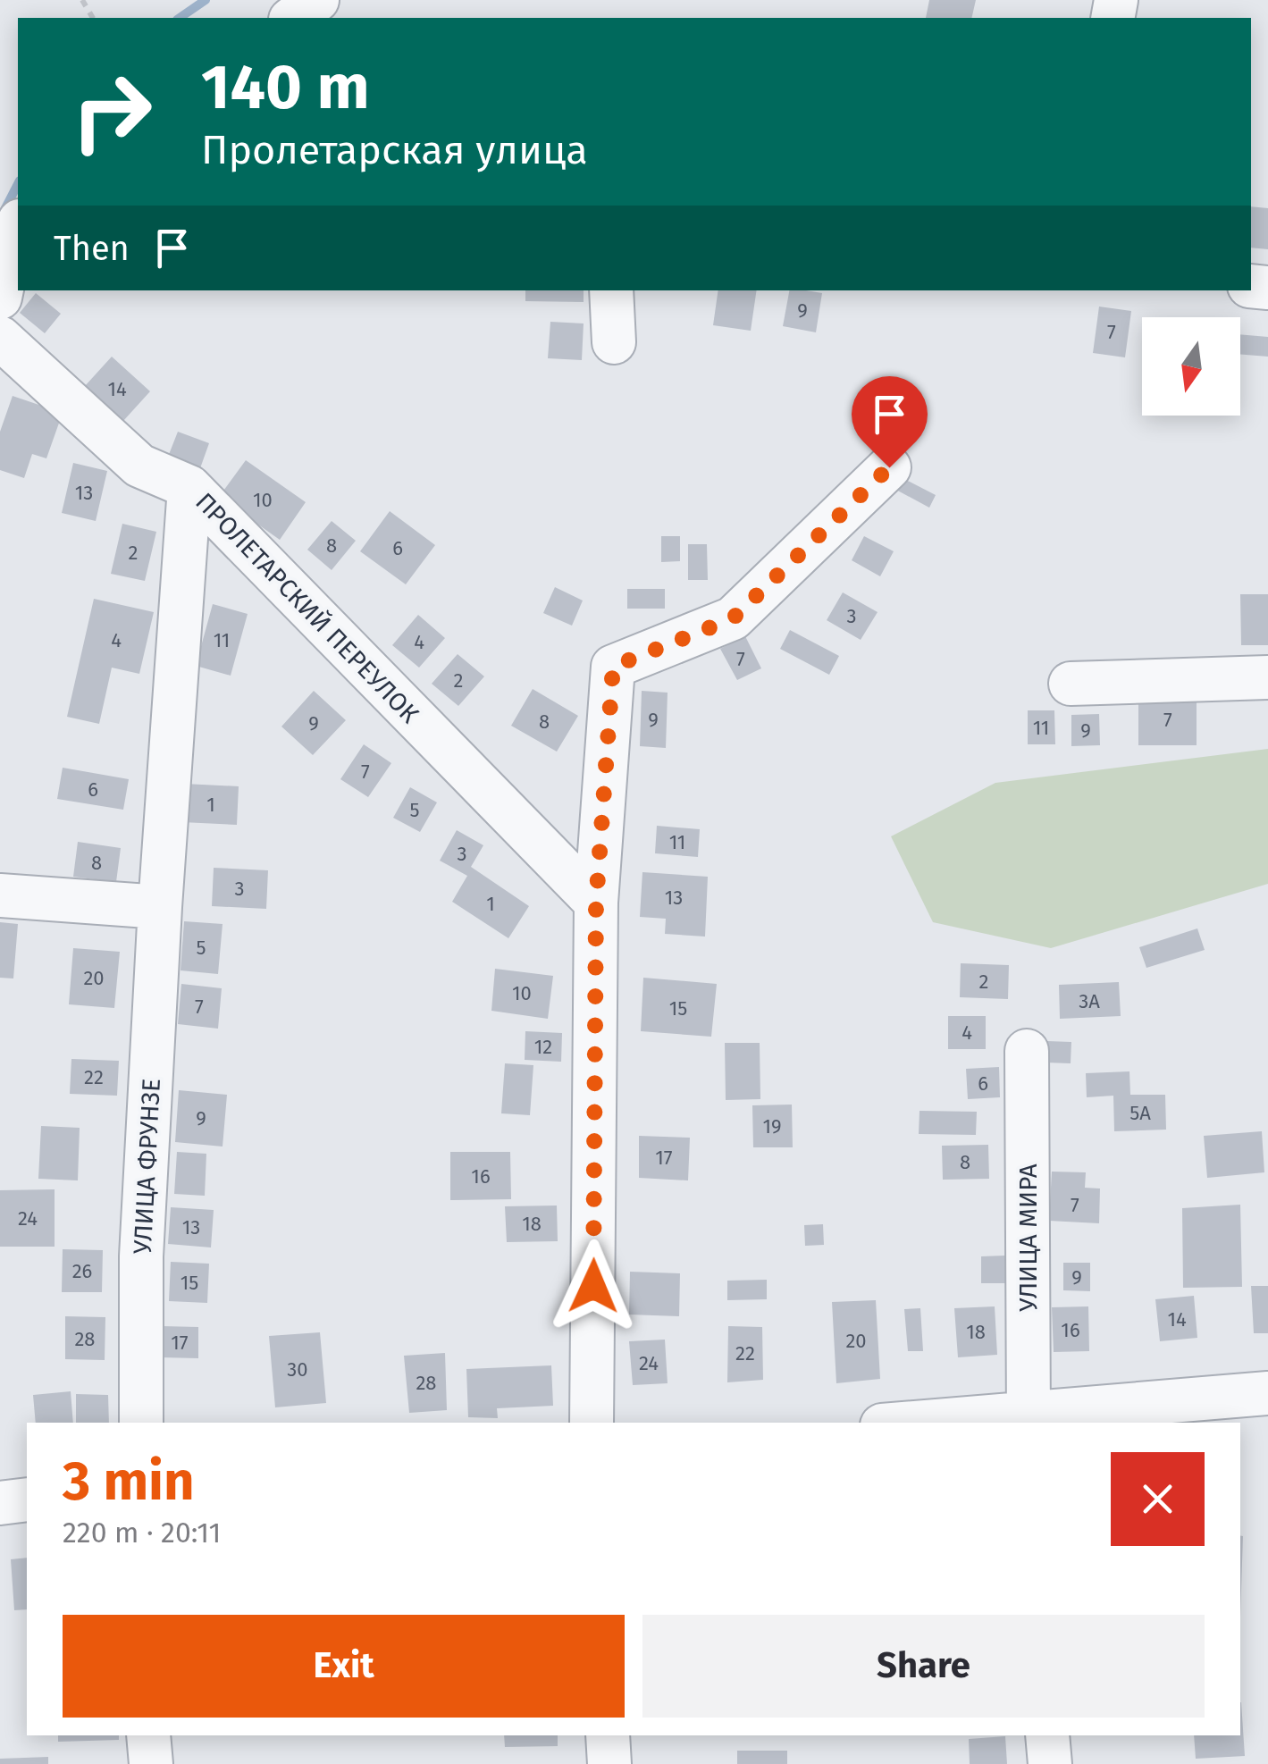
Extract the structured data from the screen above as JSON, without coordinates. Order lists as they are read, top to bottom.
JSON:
{
  "streets": {
    "street": ["ПРОЛЕТАРСКИЙ ПЕРЕУЛОК", "УЛИЦА ФРУНЗЕ", "УЛИЦА МИРА"]
  },
  "crossings": [
    ["ПРОЛЕТАРСКИЙ ПЕРЕУЛОК", "УЛИЦА ФРУНЗЕ"]
  ],
  "house_numbers": [
    "9",
    "7",
    "14",
    "13",
    "10",
    "8",
    "6",
    "2",
    "3",
    "4",
    "11",
    "4",
    "7",
    "2",
    "9",
    "7",
    "8",
    "9",
    "11",
    "9",
    "7",
    "6",
    "1",
    "5",
    "11",
    "3",
    "8",
    "3",
    "13",
    "1",
    "5",
    "20",
    "2",
    "10",
    "3А",
    "7",
    "15",
    "4",
    "12",
    "22",
    "6",
    "5А",
    "9",
    "19",
    "17",
    "8",
    "16",
    "7",
    "24",
    "18",
    "13",
    "26",
    "9",
    "15",
    "14",
    "16",
    "18",
    "28",
    "20",
    "17",
    "22",
    "24",
    "30",
    "28"
  ],
  "north": "bottom",
  "page": {
    "turn": ["140 m", "Пролетарская улица"],
    "then": "Then",
    "heading": ["3 min", "220 m · 20:11"],
    "buttons": ["Exit", "Share"]
  }
}
